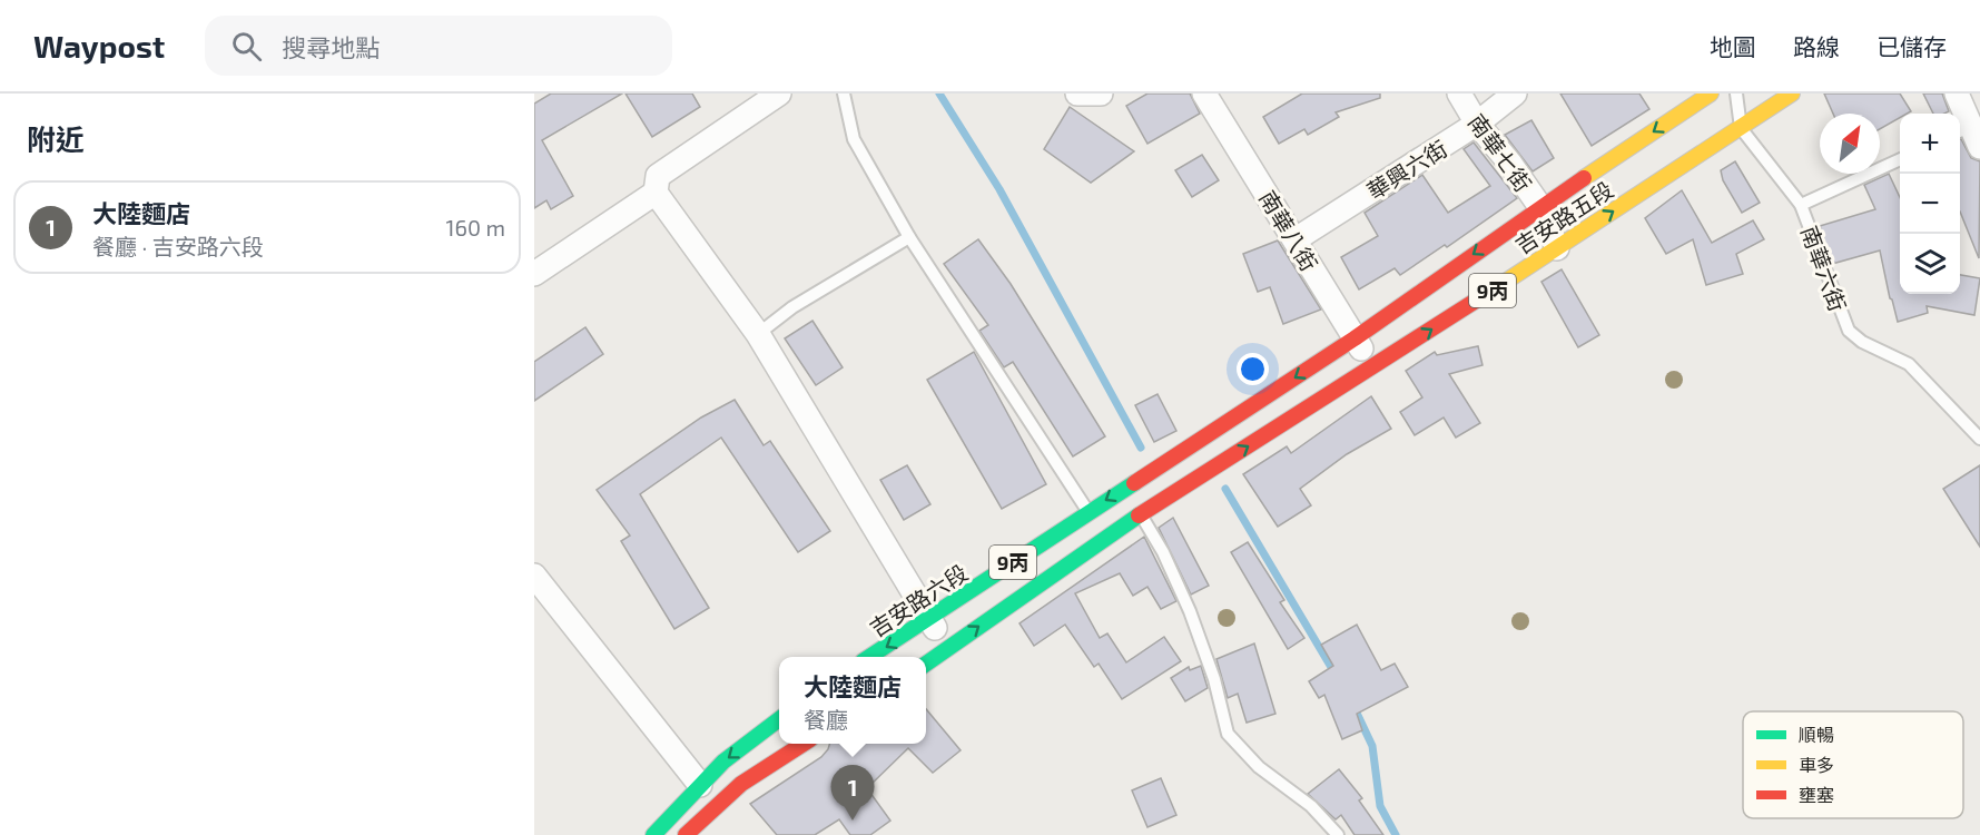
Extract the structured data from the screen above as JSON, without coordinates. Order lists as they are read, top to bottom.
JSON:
{
  "streets": {
    "main road": ["吉安路五段", "9丙", "吉安路六段"],
    "street": ["南華七街", "華興六街", "南華八街"],
    "lane": ["南華六街"]
  },
  "crossings": [
    ["南華七街", "華興六街"],
    ["南華七街", "吉安路五段"],
    ["華興六街", "南華八街"],
    ["吉安路五段", "南華八街"],
    ["吉安路五段", "南華六街"],
    ["吉安路五段", "9丙"],
    ["吉安路五段", "吉安路六段"]
  ],
  "legend": ["順暢", "車多", "壅塞"],
  "north": "top right",
  "page": {
    "header": "Waypost",
    "search": "搜尋地點",
    "nav": ["地圖", "路線", "已儲存"],
    "heading": "附近",
    "map_buttons": ["+", "−"],
    "list": [
      {
        "mark": "1",
        "name": "大陸麵店",
        "note": "餐廳 · 吉安路六段",
        "value": "160 m"
      }
    ],
    "popup": ["大陸麵店", "餐廳"],
    "pins": "1"
  }
}
